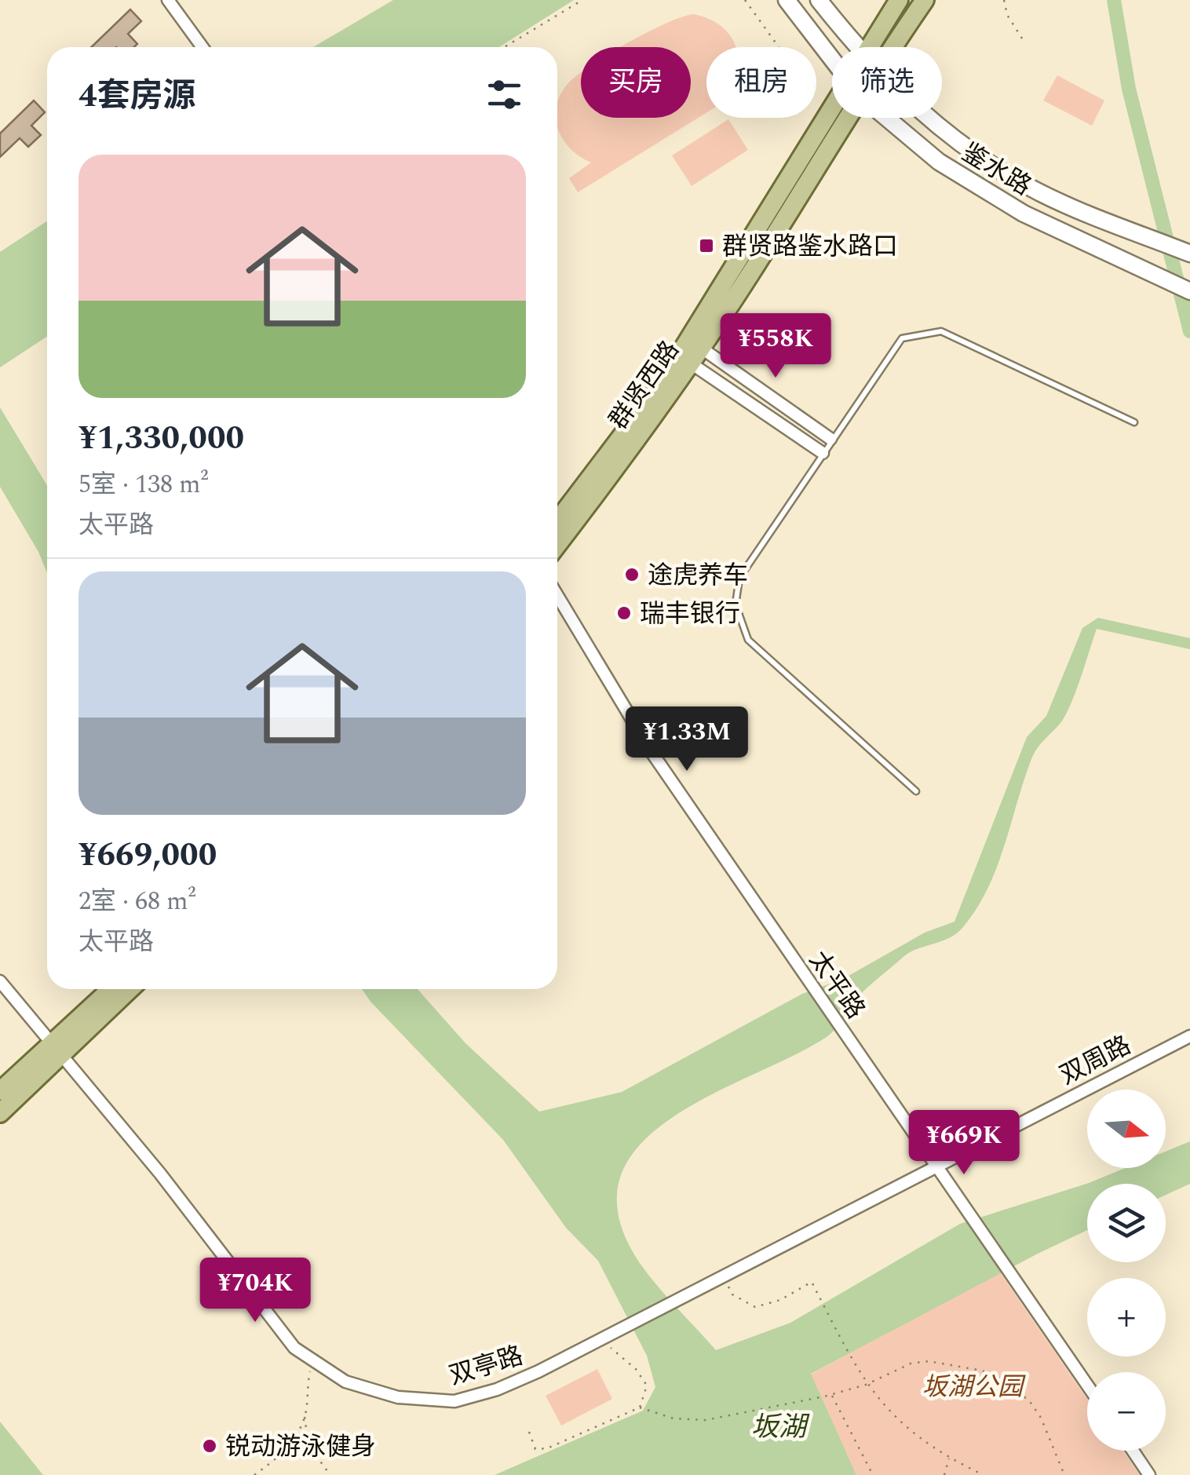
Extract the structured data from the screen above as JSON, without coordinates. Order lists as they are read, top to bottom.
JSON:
{
  "streets": {
    "main road": ["群贤西路"],
    "street": [
      "鉴水路",
      "太平路",
      "双周路",
      "双亭路"
    ]
  },
  "crossings": [
    ["太平路", "双周路"],
    ["太平路", "双亭路"],
    ["双周路", "双亭路"]
  ],
  "water": ["坂湖"],
  "parks": ["坂湖公园"],
  "places": {
    "transit": ["群贤路鉴水路口"],
    "other": ["途虎养车", "瑞丰银行", "锐动游泳健身"]
  },
  "north": "right",
  "page": {
    "chip": ["买房", "租房", "筛选"],
    "heading": "4套房源",
    "list": [
      {
        "name": "¥1,330,000",
        "note": "5室 · 138 m² · 太平路"
      },
      {
        "name": "¥669,000",
        "note": "2室 · 68 m² · 太平路"
      }
    ],
    "price": [
      "¥558K",
      "¥1.33M",
      "¥669K",
      "¥704K"
    ],
    "map_buttons": ["+", "−"]
  }
}
